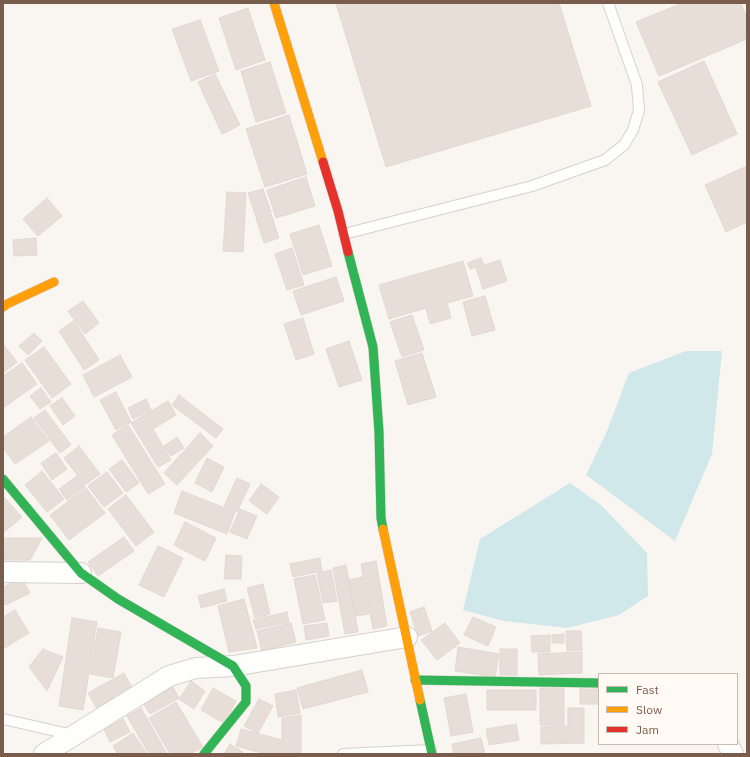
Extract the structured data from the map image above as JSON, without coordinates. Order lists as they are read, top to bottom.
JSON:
{
  "legend": ["Fast", "Slow", "Jam"]
}
